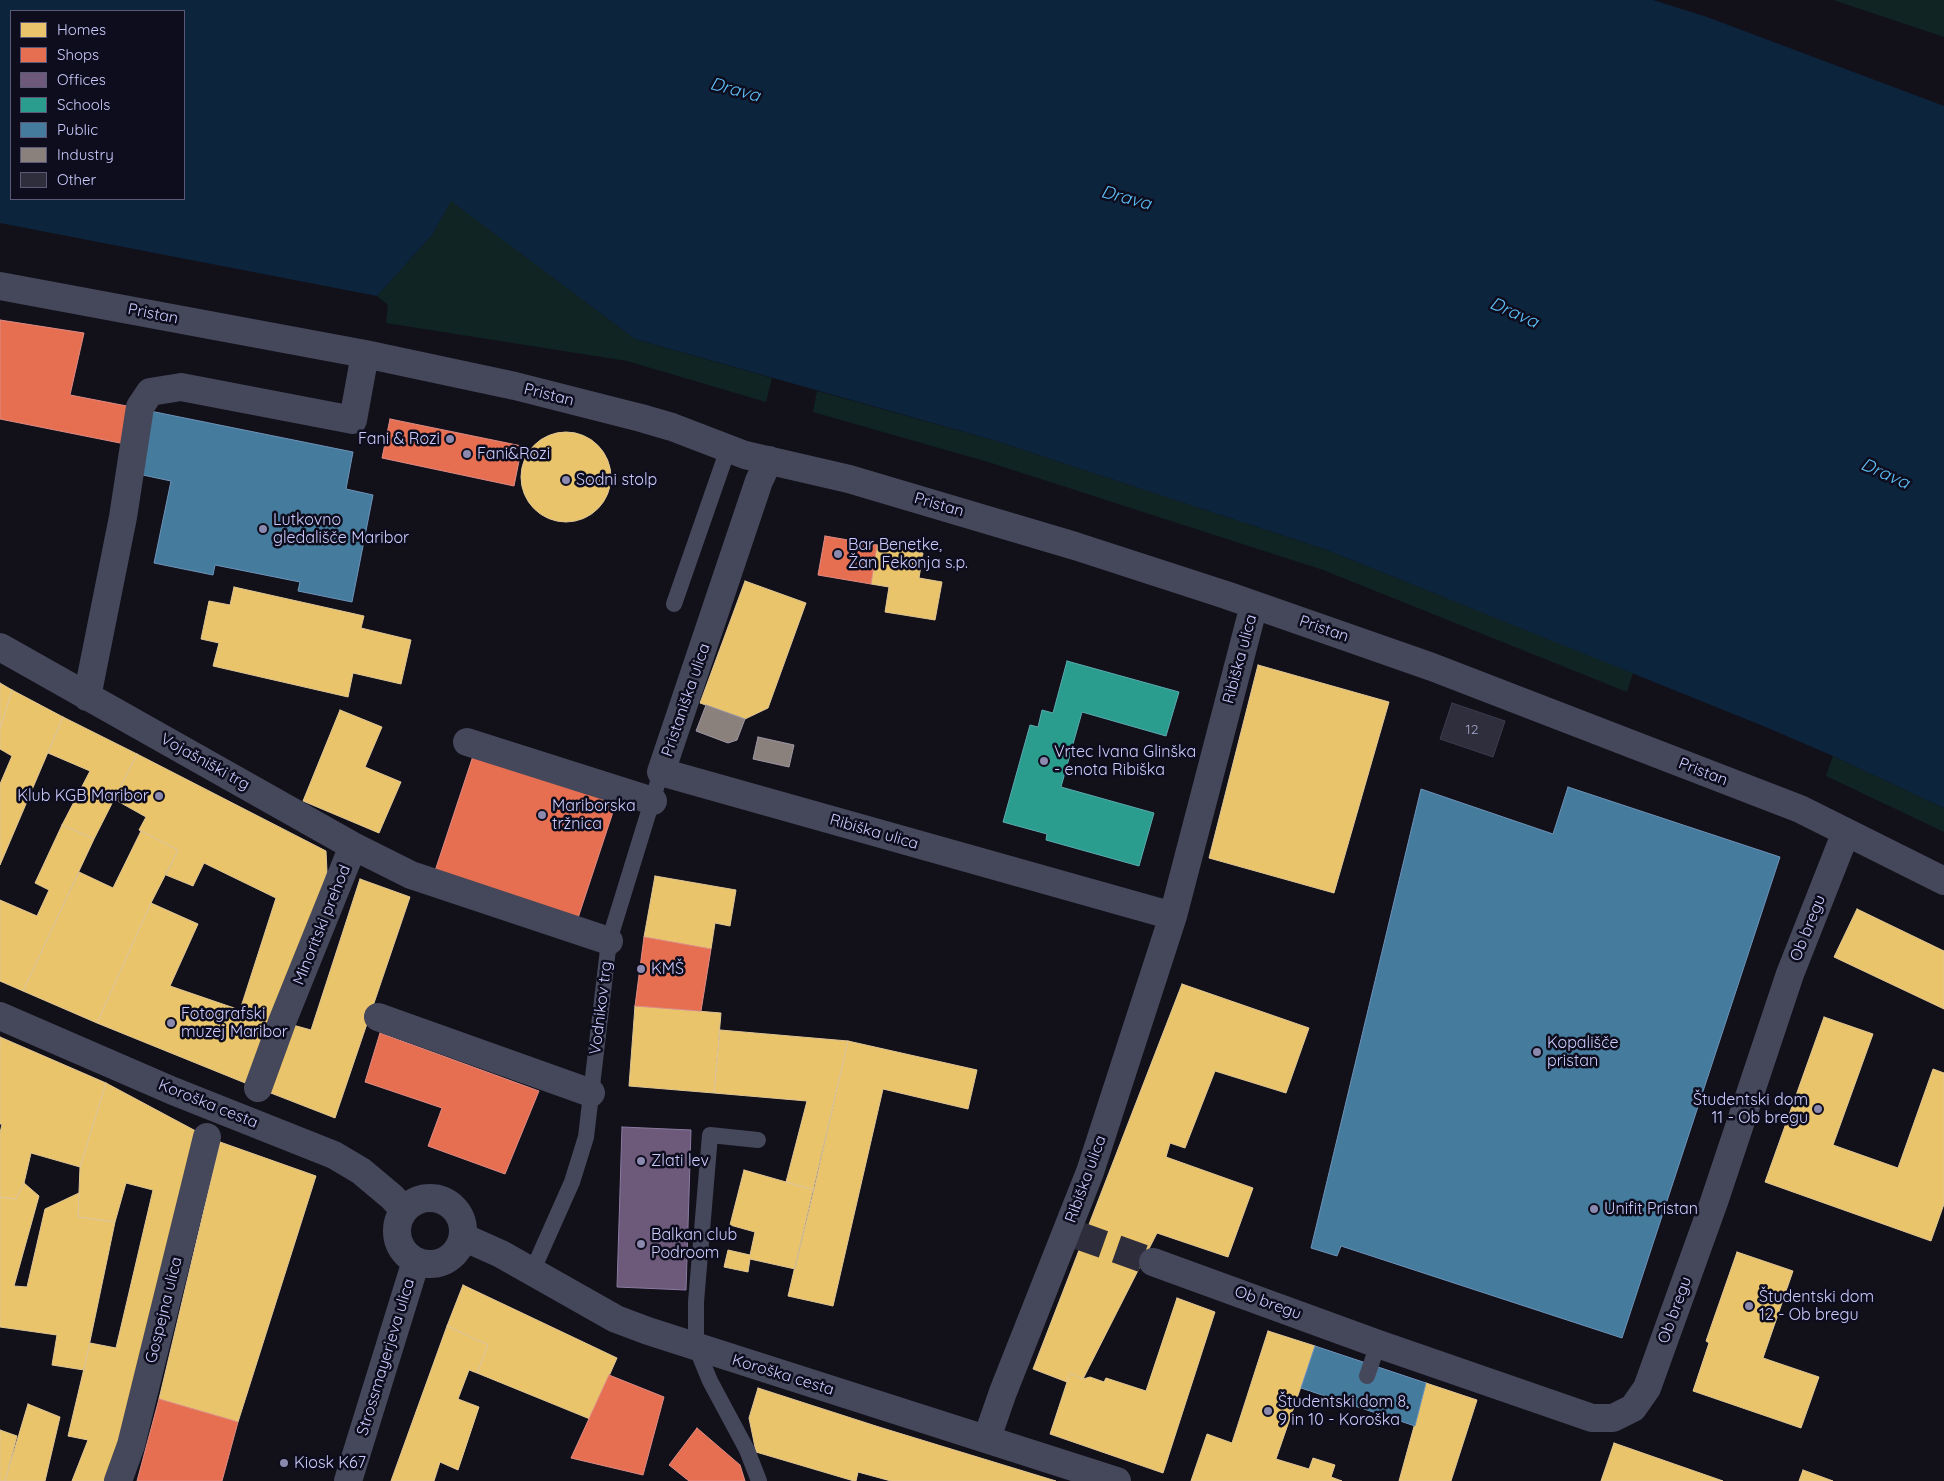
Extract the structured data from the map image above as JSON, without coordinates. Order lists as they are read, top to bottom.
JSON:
{
  "streets": {
    "street": [
      "Pristan",
      "Ribiška ulica",
      "Pristaniška ulica",
      "Vojašniški trg",
      "Minoritski prehod",
      "Ob bregu",
      "Vodnikov trg",
      "Koroška cesta",
      "Gospejna ulica",
      "Strossmayerjeva ulica"
    ]
  },
  "crossings": [
    ["Pristan", "Ribiška ulica"],
    ["Pristan", "Pristaniška ulica"],
    ["Pristan", "Ob bregu"],
    ["Ribiška ulica", "Pristaniška ulica"],
    ["Ribiška ulica", "Koroška cesta"],
    ["Pristaniška ulica", "Vodnikov trg"],
    ["Vojašniški trg", "Minoritski prehod"],
    ["Vojašniški trg", "Vodnikov trg"],
    ["Vodnikov trg", "Koroška cesta"],
    ["Koroška cesta", "Strossmayerjeva ulica"]
  ],
  "water": ["Drava"],
  "places": [
    "Fani & Rozi",
    "Fani&Rozi",
    "Sodni stolp",
    "Lutkovno gledališče Maribor",
    "Bar Benetke, Žan Fekonja s.p.",
    "Vrtec Ivana Glinška - enota Ribiška",
    "Klub KGB Maribor",
    "Mariborska tržnica",
    "KMŠ",
    "Fotografski muzej Maribor",
    "Kopališče pristan",
    "Študentski dom 11 - Ob bregu",
    "Zlati lev",
    "Unifit Pristan",
    "Balkan club Podroom",
    "Študentski dom 12 - Ob bregu",
    "Študentski dom 8, 9 in 10 - Koroška",
    "Kiosk K67"
  ],
  "house_numbers": ["12"],
  "legend": [
    "Homes",
    "Shops",
    "Offices",
    "Schools",
    "Public",
    "Industry",
    "Other"
  ]
}
